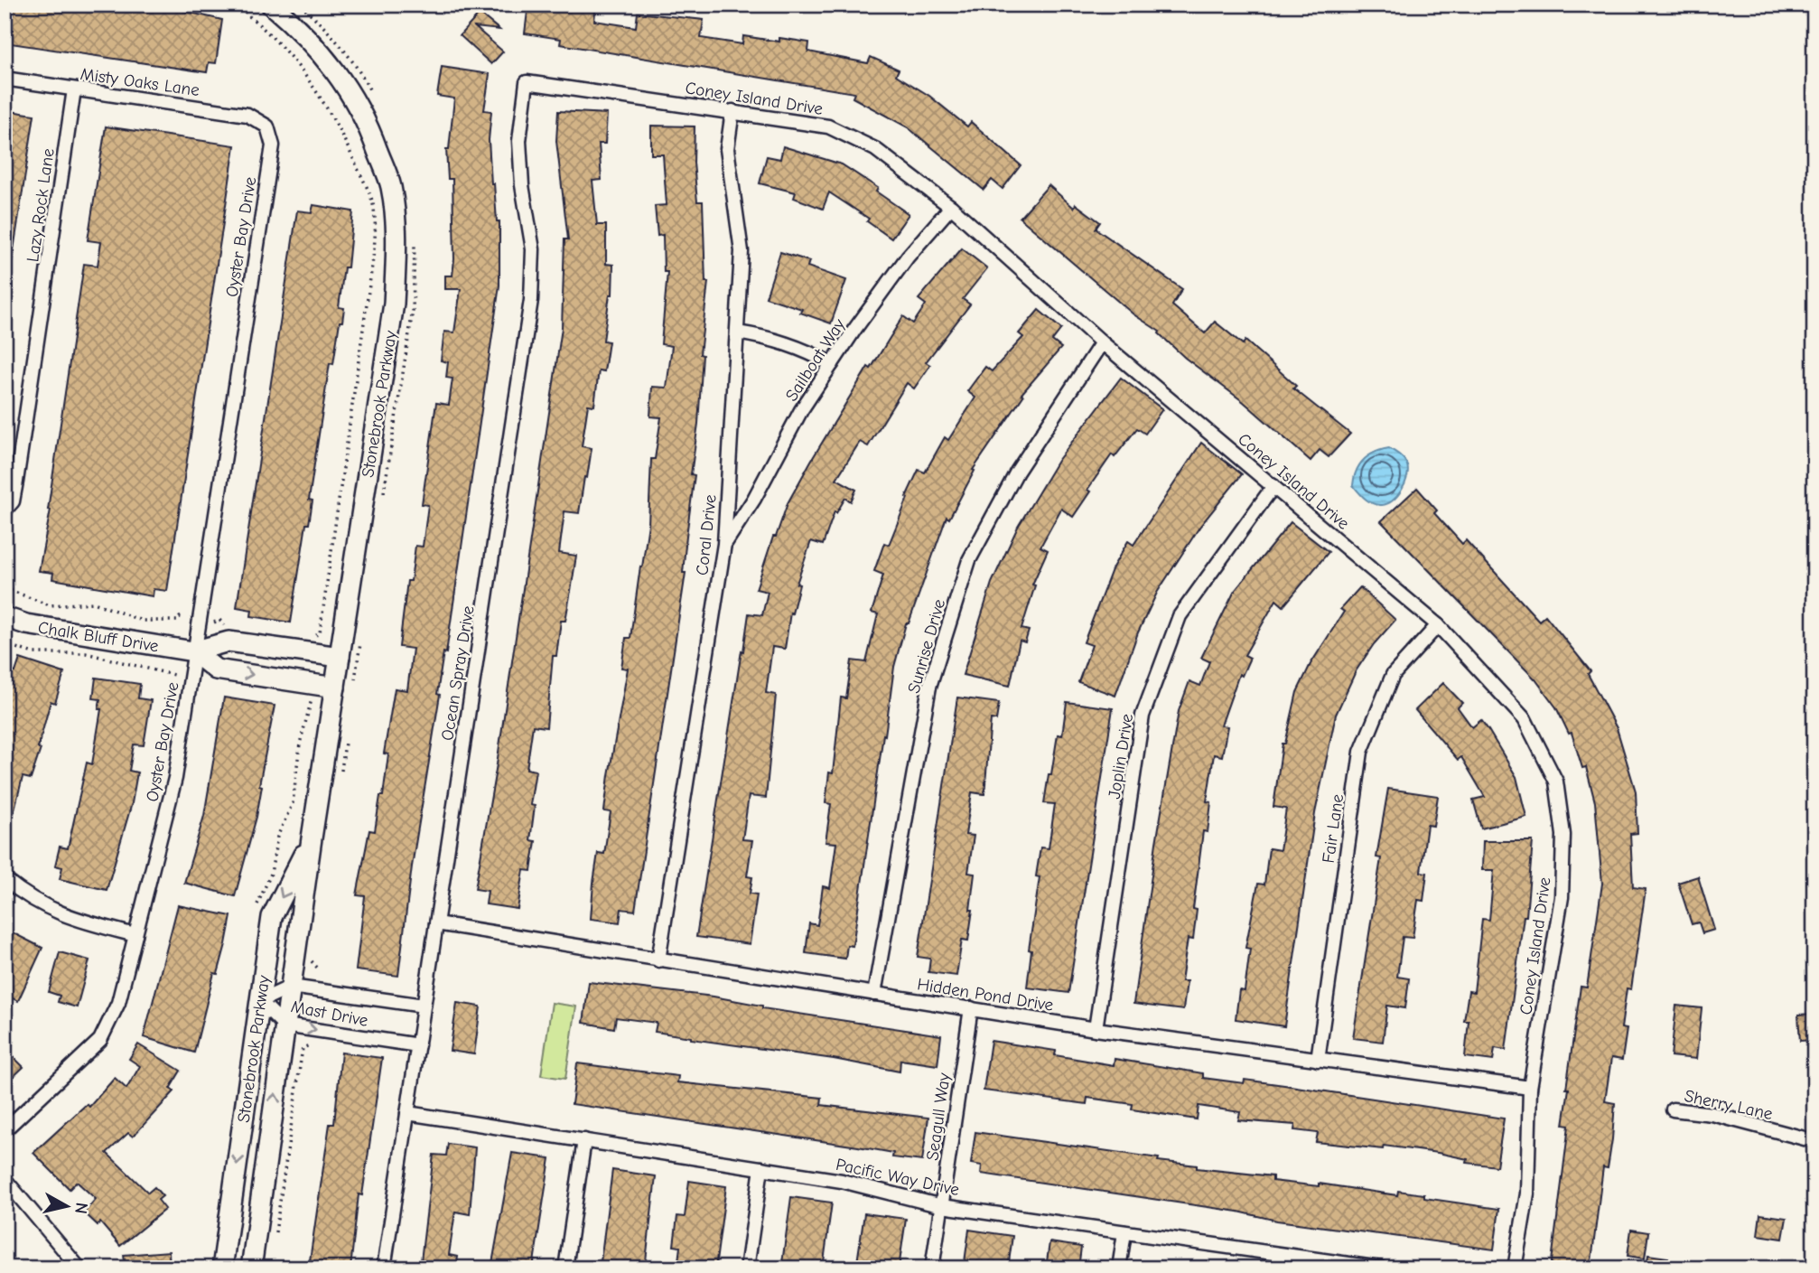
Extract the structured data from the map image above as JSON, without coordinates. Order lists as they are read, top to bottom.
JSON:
{
  "streets": {
    "street": [
      "Misty Oaks Lane",
      "Coney Island Drive",
      "Lazy Rock Lane",
      "Oyster Bay Drive",
      "Sailboat Way",
      "Stonebrook Parkway",
      "Coral Drive",
      "Chalk Bluff Drive",
      "Sunrise Drive",
      "Ocean Spray Drive",
      "Joplin Drive",
      "Fair Lane",
      "Hidden Pond Drive",
      "Mast Drive",
      "Sherry Lane",
      "Seagull Way",
      "Pacific Way Drive"
    ]
  },
  "crossings": [
    ["Misty Oaks Lane", "Lazy Rock Lane"],
    ["Misty Oaks Lane", "Oyster Bay Drive"],
    ["Coney Island Drive", "Sailboat Way"],
    ["Coney Island Drive", "Coral Drive"],
    ["Coney Island Drive", "Sunrise Drive"],
    ["Coney Island Drive", "Ocean Spray Drive"],
    ["Coney Island Drive", "Joplin Drive"],
    ["Coney Island Drive", "Fair Lane"],
    ["Coney Island Drive", "Hidden Pond Drive"],
    ["Oyster Bay Drive", "Chalk Bluff Drive"],
    ["Sailboat Way", "Coral Drive"],
    ["Stonebrook Parkway", "Chalk Bluff Drive"],
    ["Stonebrook Parkway", "Mast Drive"],
    ["Coral Drive", "Hidden Pond Drive"],
    ["Sunrise Drive", "Hidden Pond Drive"],
    ["Ocean Spray Drive", "Hidden Pond Drive"],
    ["Ocean Spray Drive", "Mast Drive"],
    ["Ocean Spray Drive", "Pacific Way Drive"],
    ["Joplin Drive", "Hidden Pond Drive"],
    ["Fair Lane", "Hidden Pond Drive"],
    ["Hidden Pond Drive", "Seagull Way"],
    ["Seagull Way", "Pacific Way Drive"]
  ],
  "north": "right"
}
